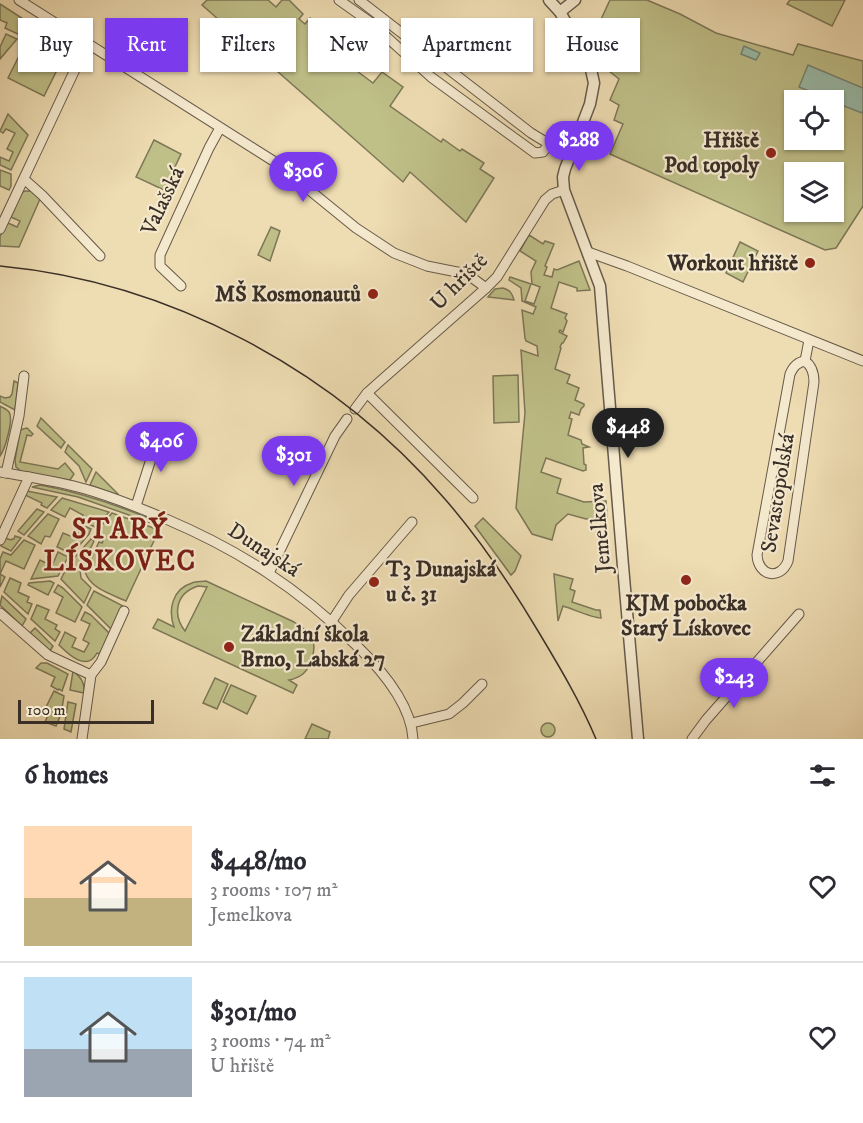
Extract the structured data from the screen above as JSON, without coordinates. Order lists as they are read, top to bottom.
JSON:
{
  "streets": {
    "street": [
      "Valašská",
      "U hřiště",
      "Sevastopolská",
      "Jemelkova",
      "Dunajská"
    ]
  },
  "crossings": [
    ["U hřiště", "Jemelkova"]
  ],
  "districts": ["STARÝ LÍSKOVEC"],
  "places": [
    "Hřiště Pod topoly",
    "Workout hřiště",
    "MŠ Kosmonautů",
    "KJM pobočka Starý Lískovec",
    "T3 Dunajská u č. 31",
    "Základní škola Brno, Labská 27"
  ],
  "scale_bar": "100 m",
  "page": {
    "chip": [
      "Buy",
      "Rent",
      "Filters",
      "New",
      "Apartment",
      "House"
    ],
    "price": [
      "$288",
      "$306",
      "$448",
      "$406",
      "$301",
      "$243"
    ],
    "scale": "100 m",
    "heading": "6 homes",
    "list": [
      {
        "name": "$448/mo",
        "note": "3 rooms · 107 m² · Jemelkova"
      },
      {
        "name": "$301/mo",
        "note": "3 rooms · 74 m² · U hřiště"
      }
    ]
  }
}
